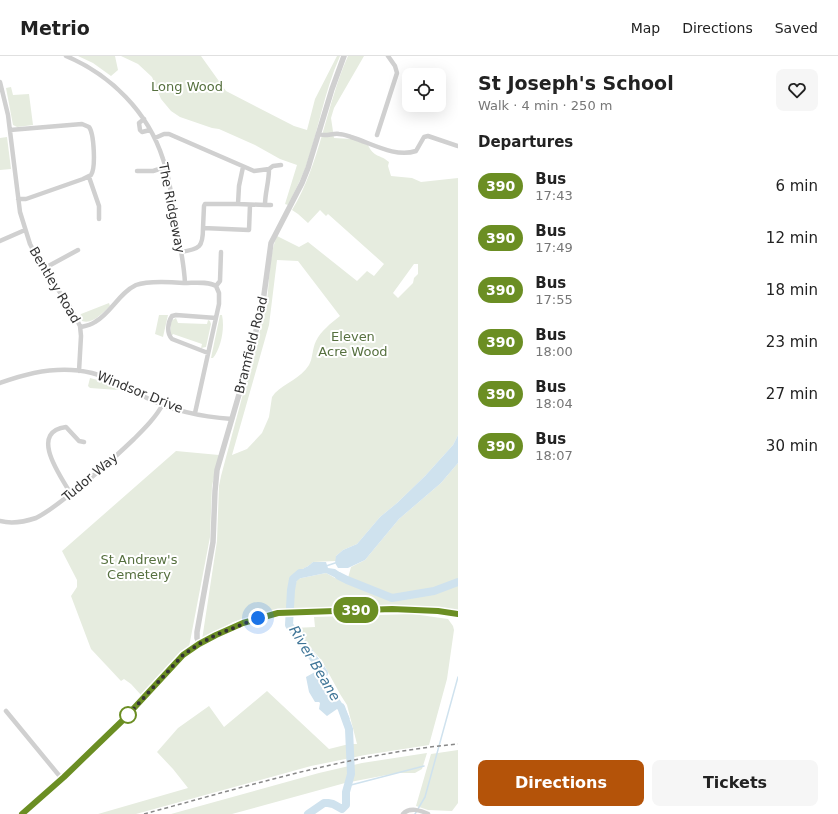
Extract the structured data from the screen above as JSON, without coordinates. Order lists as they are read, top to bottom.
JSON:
{
  "streets": {
    "street": [
      "The Ridgeway",
      "Bentley Road",
      "Bramfield Road",
      "Windsor Drive",
      "Tudor Way"
    ]
  },
  "crossings": [
    ["Bentley Road", "Windsor Drive"],
    ["Bramfield Road", "Windsor Drive"],
    ["Windsor Drive", "Tudor Way"]
  ],
  "water": ["River Beane"],
  "parks": ["Long Wood", "Eleven Acre Wood", "St Andrew's Cemetery"],
  "lines": ["bus line 390"],
  "page": {
    "header": "Metrio",
    "nav": ["Map", "Directions", "Saved"],
    "on_map": "390",
    "heading": [
      ["St Joseph's School", "Walk · 4 min · 250 m"],
      "Departures"
    ],
    "list": [
      {
        "mark": "390",
        "name": "Bus",
        "note": "17:43",
        "value": "6 min"
      },
      {
        "mark": "390",
        "name": "Bus",
        "note": "17:49",
        "value": "12 min"
      },
      {
        "mark": "390",
        "name": "Bus",
        "note": "17:55",
        "value": "18 min"
      },
      {
        "mark": "390",
        "name": "Bus",
        "note": "18:00",
        "value": "23 min"
      },
      {
        "mark": "390",
        "name": "Bus",
        "note": "18:04",
        "value": "27 min"
      },
      {
        "mark": "390",
        "name": "Bus",
        "note": "18:07",
        "value": "30 min"
      }
    ],
    "buttons": ["Directions", "Tickets"]
  }
}
